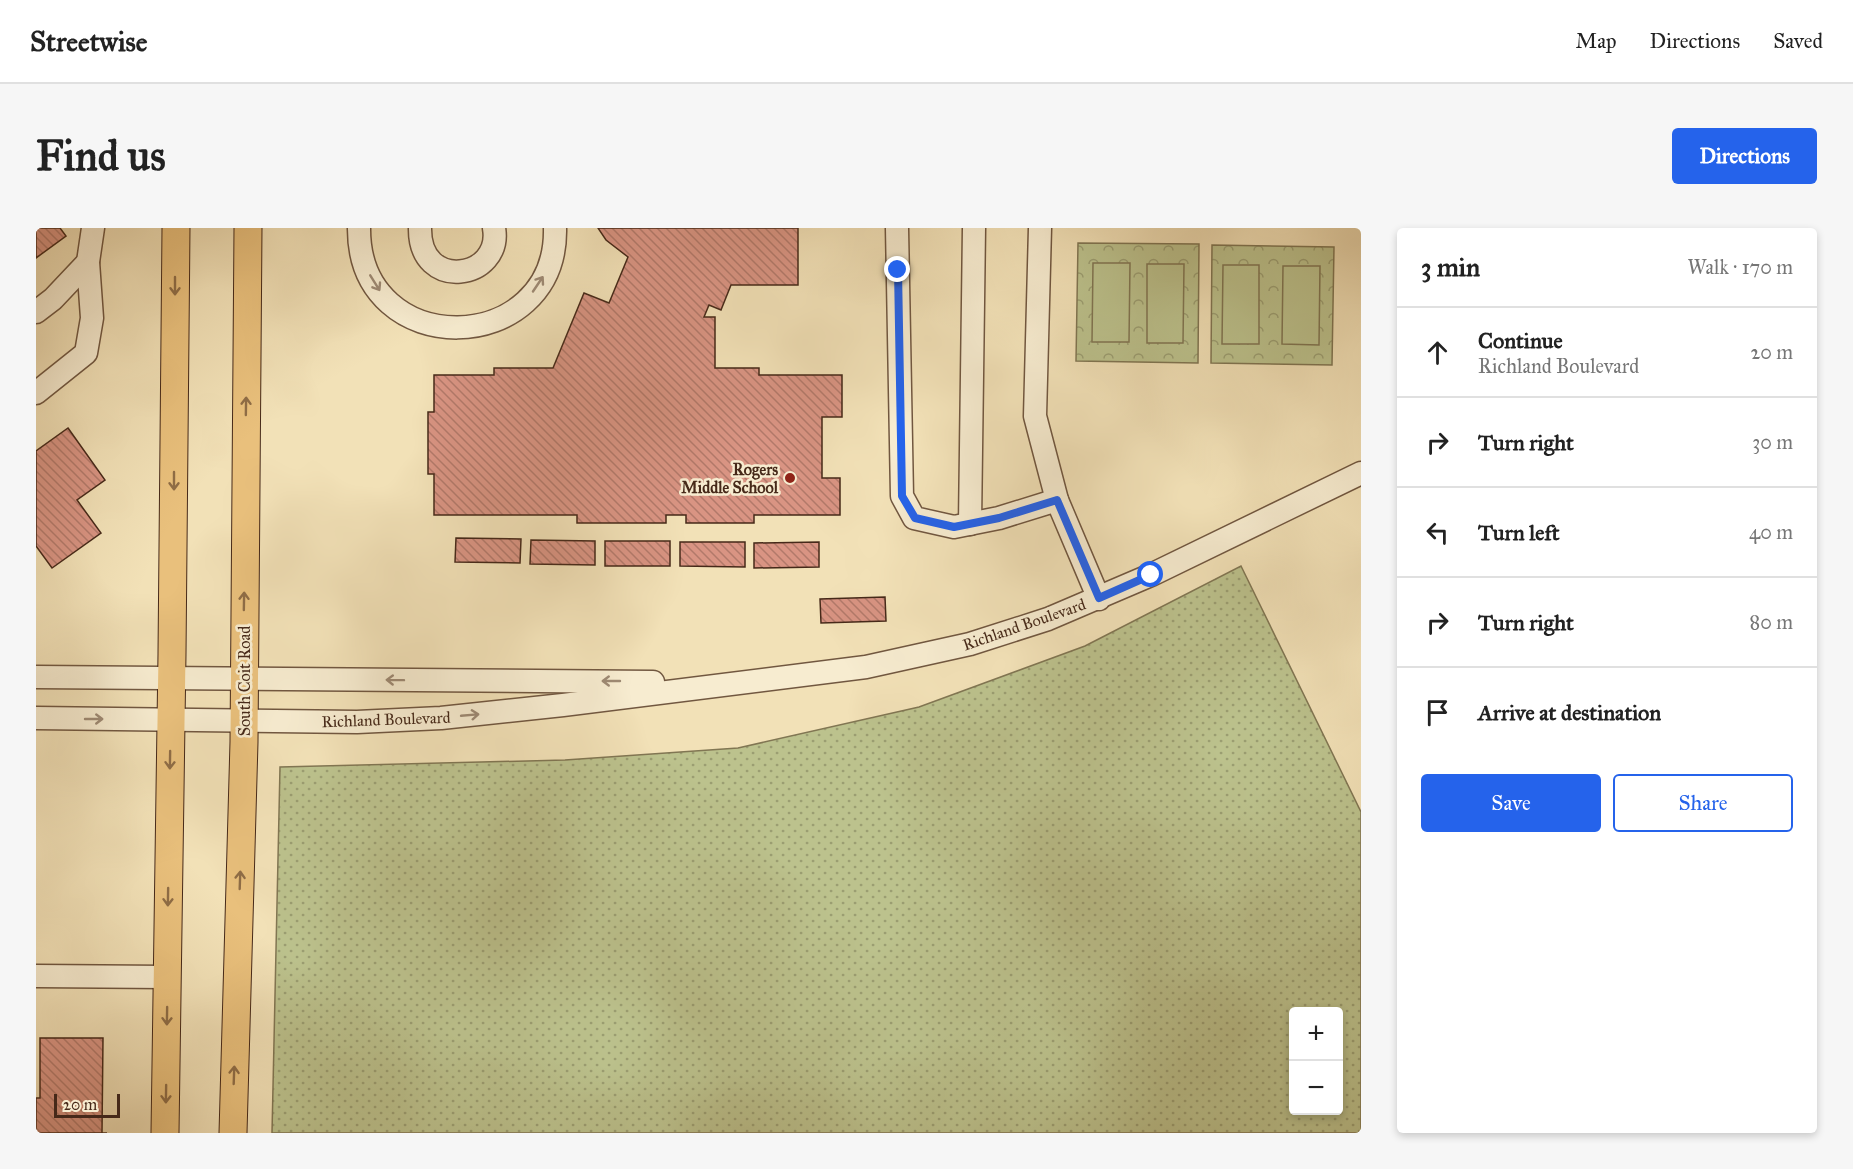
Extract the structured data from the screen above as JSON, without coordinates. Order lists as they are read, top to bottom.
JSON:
{
  "streets": {
    "main road": ["South Coit Road"],
    "street": ["Richland Boulevard"]
  },
  "crossings": [
    ["Richland Boulevard", "South Coit Road"]
  ],
  "places": ["Rogers Middle School"],
  "scale_bar": "20 m",
  "page": {
    "header": "Streetwise",
    "nav": ["Map", "Directions", "Saved"],
    "buttons": [
      "Directions",
      ["Save", "Share"]
    ],
    "title": "Find us",
    "heading": ["3 min", "Walk · 170 m"],
    "list": [
      ["Continue", "Richland Boulevard", "20 m"],
      ["Turn right", "30 m"],
      ["Turn left", "40 m"],
      ["Turn right", "80 m"],
      "Arrive at destination"
    ],
    "map_buttons": ["+", "−"],
    "scale": "20 m"
  }
}
